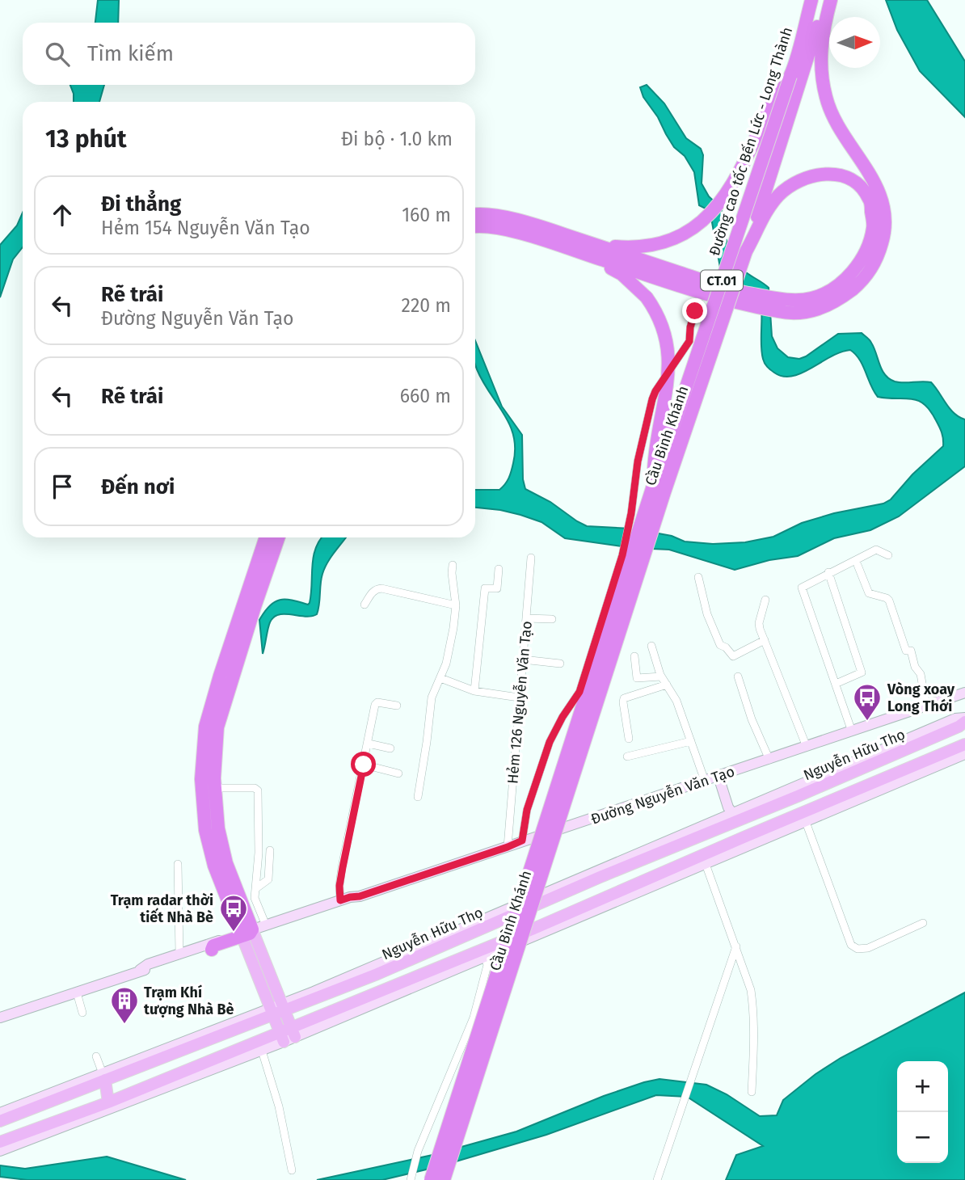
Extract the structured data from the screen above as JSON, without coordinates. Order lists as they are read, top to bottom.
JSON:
{
  "streets": {
    "highway": ["Đường cao tốc Bến Lức - Long Thành", "CT.01", "Cầu Bình Khánh"],
    "main road": ["Nguyễn Hữu Thọ", "Đường Nguyễn Văn Tạo"],
    "street": ["Hẻm 126 Nguyễn Văn Tạo"]
  },
  "crossings": [
    ["Đường cao tốc Bến Lức - Long Thành", "Cầu Bình Khánh"],
    ["Hẻm 126 Nguyễn Văn Tạo", "Đường Nguyễn Văn Tạo"]
  ],
  "places": {
    "bus stop": ["Vòng xoay Long Thới", "Trạm radar thời tiết Nhà Bè"],
    "building": ["Trạm Khí tượng Nhà Bè"]
  },
  "north": "right",
  "page": {
    "search": "Tìm kiếm",
    "heading": ["13 phút", "Đi bộ · 1.0 km"],
    "list": [
      ["Đi thẳng", "Hẻm 154 Nguyễn Văn Tạo", "160 m"],
      ["Rẽ trái", "Đường Nguyễn Văn Tạo", "220 m"],
      ["Rẽ trái", "660 m"],
      "Đến nơi"
    ],
    "map_buttons": ["+", "−"]
  }
}
